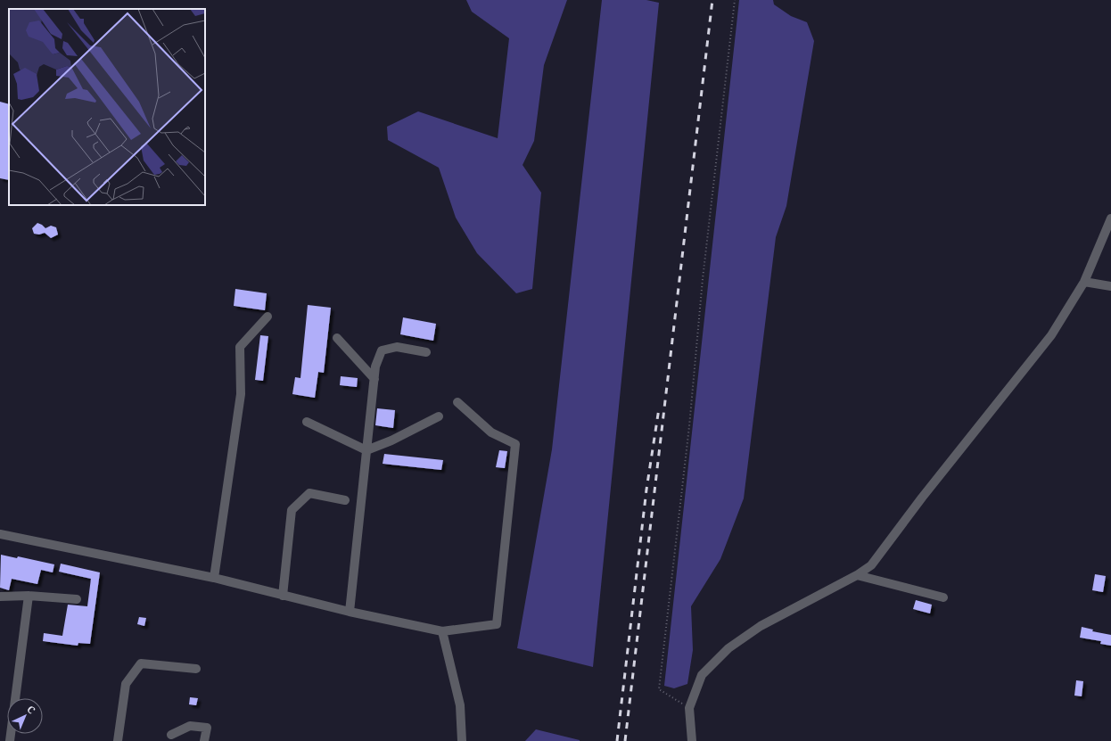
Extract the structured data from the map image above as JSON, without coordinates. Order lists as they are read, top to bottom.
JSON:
{
  "north": "top right"
}
